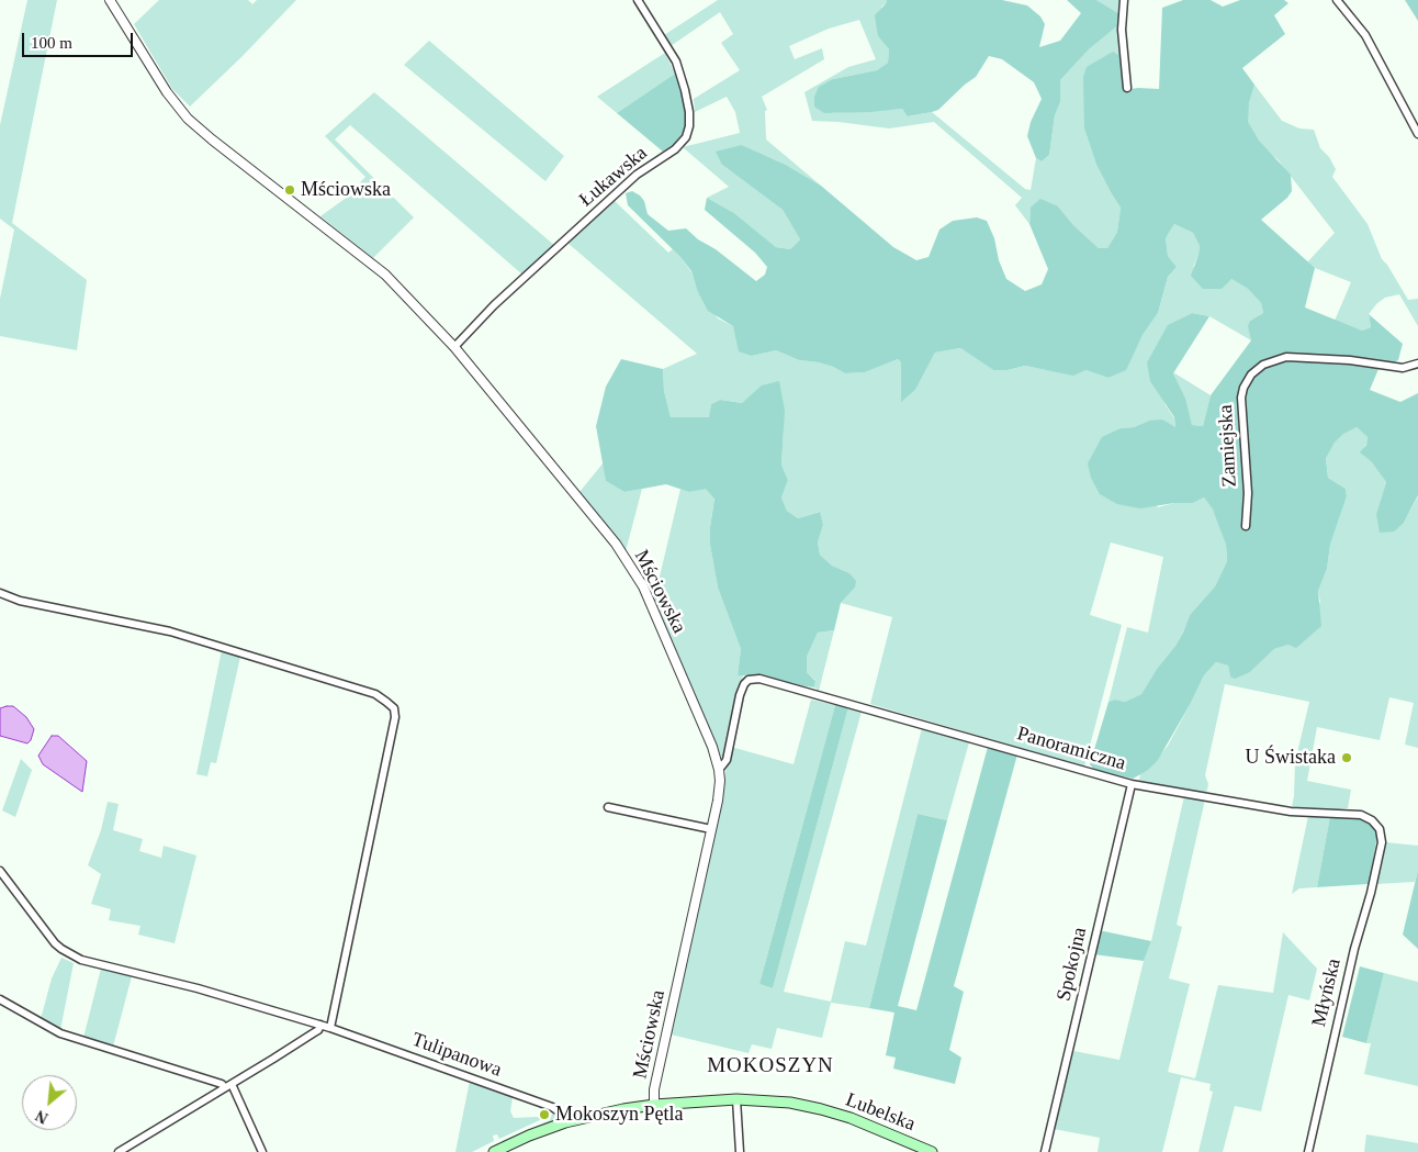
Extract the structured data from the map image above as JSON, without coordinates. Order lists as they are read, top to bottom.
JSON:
{
  "streets": {
    "main road": ["Lubelska"],
    "street": [
      "Łukawska",
      "Zamiejska",
      "Mściowska",
      "Panoramiczna",
      "Spokojna",
      "Młyńska",
      "Tulipanowa"
    ]
  },
  "crossings": [
    ["Łukawska", "Mściowska"],
    ["Mściowska", "Panoramiczna"],
    ["Mściowska", "Lubelska"],
    ["Panoramiczna", "Spokojna"],
    ["Panoramiczna", "Młyńska"],
    ["Tulipanowa", "Lubelska"]
  ],
  "districts": ["MOKOSZYN"],
  "places": ["Mściowska", "U Świstaka", "Mokoszyn Pętla"],
  "scale_bar": "100 m",
  "north": "bottom left"
}
